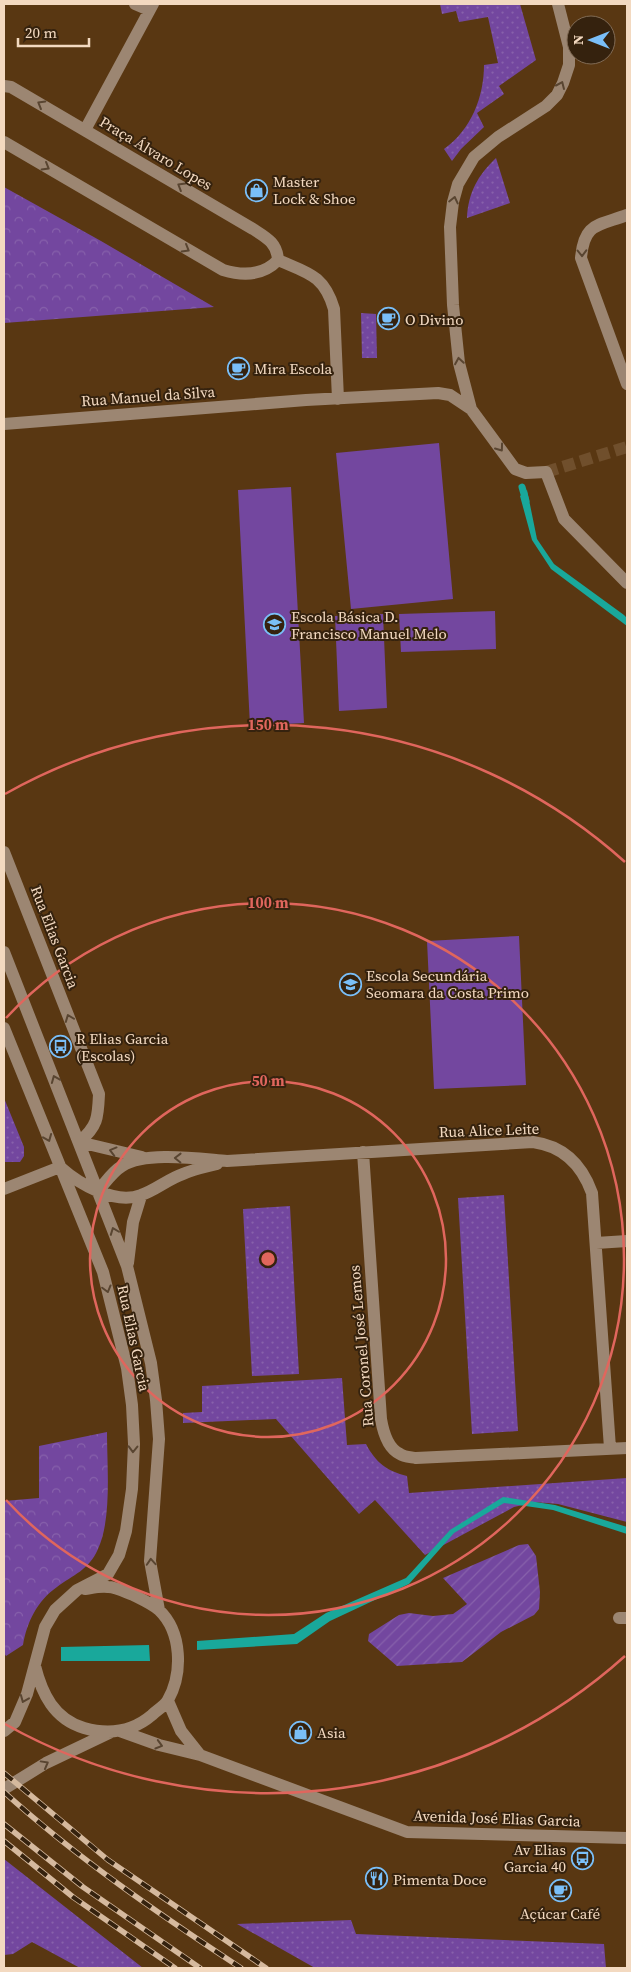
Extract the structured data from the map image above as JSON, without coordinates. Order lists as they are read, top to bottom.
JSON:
{
  "streets": {
    "street": [
      "Praça Álvaro Lopes",
      "Rua Manuel da Silva",
      "Rua Elias Garcia",
      "Rua Alice Leite",
      "Rua Coronel José Lemos",
      "Avenida José Elias Garcia"
    ]
  },
  "crossings": [
    ["Rua Elias Garcia", "Rua Alice Leite"],
    ["Rua Elias Garcia", "Avenida José Elias Garcia"],
    ["Rua Alice Leite", "Rua Coronel José Lemos"]
  ],
  "places": {
    "shop": ["Master Lock & Shoe", "Asia"],
    "cafe": ["O Divino", "Mira Escola", "Açúcar Café"],
    "school or university": ["Escola Básica D. Francisco Manuel Melo", "Escola Secundária Seomara da Costa Primo"],
    "bus stop": ["R Elias Garcia (Escolas)", "Av Elias Garcia 40"],
    "restaurant": ["Pimenta Doce"]
  },
  "scale_bar": "20 m",
  "north": "left",
  "rings": ["150 m", "100 m", "50 m"]
}
